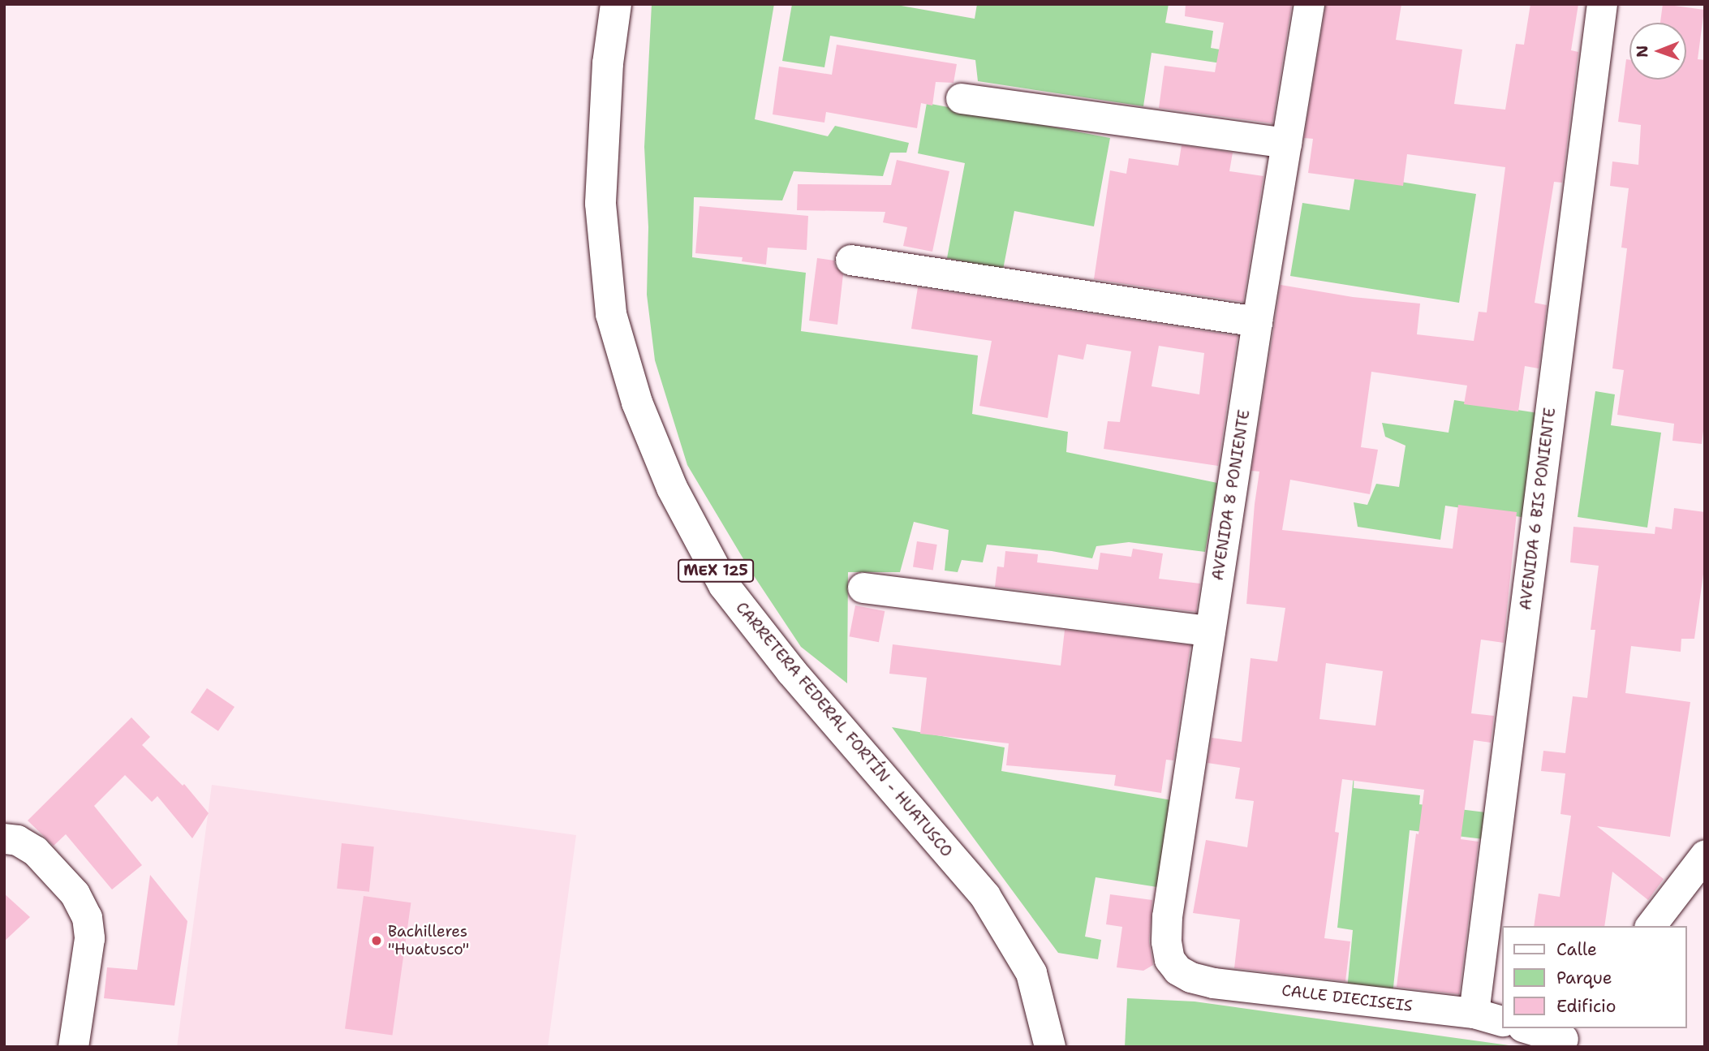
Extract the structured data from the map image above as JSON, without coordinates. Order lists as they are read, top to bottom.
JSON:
{
  "streets": {
    "main road": ["MEX 125", "CARRETERA FEDERAL FORTÍN - HUATUSCO"],
    "street": ["AVENIDA 8 PONIENTE", "AVENIDA 6 BIS PONIENTE", "CALLE DIECISEIS"]
  },
  "crossings": [
    ["AVENIDA 8 PONIENTE", "CALLE DIECISEIS"],
    ["AVENIDA 6 BIS PONIENTE", "CALLE DIECISEIS"]
  ],
  "places": ["Bachilleres \"Huatusco\""],
  "legend": ["Calle", "Parque", "Edificio"],
  "north": "left"
}
